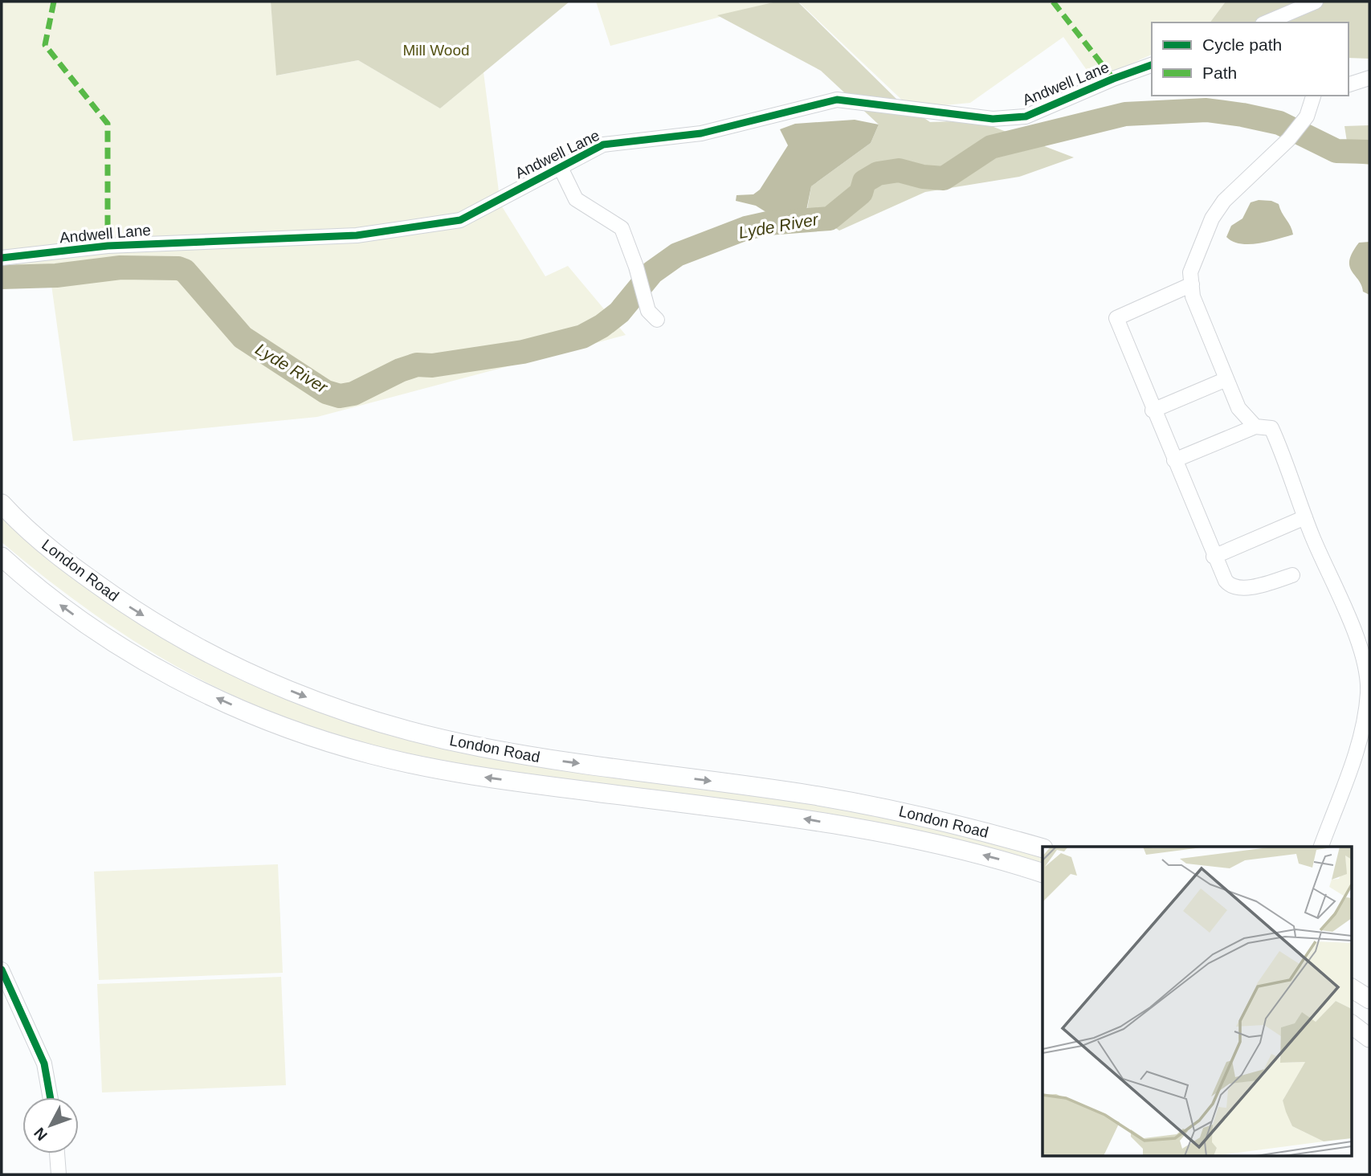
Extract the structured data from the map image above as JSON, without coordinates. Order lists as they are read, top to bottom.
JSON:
{
  "streets": {
    "main road": ["London Road"],
    "street": ["Andwell Lane"]
  },
  "water": ["Lyde River"],
  "parks": ["Mill Wood"],
  "legend": ["Cycle path", "Path"],
  "north": "bottom left"
}
